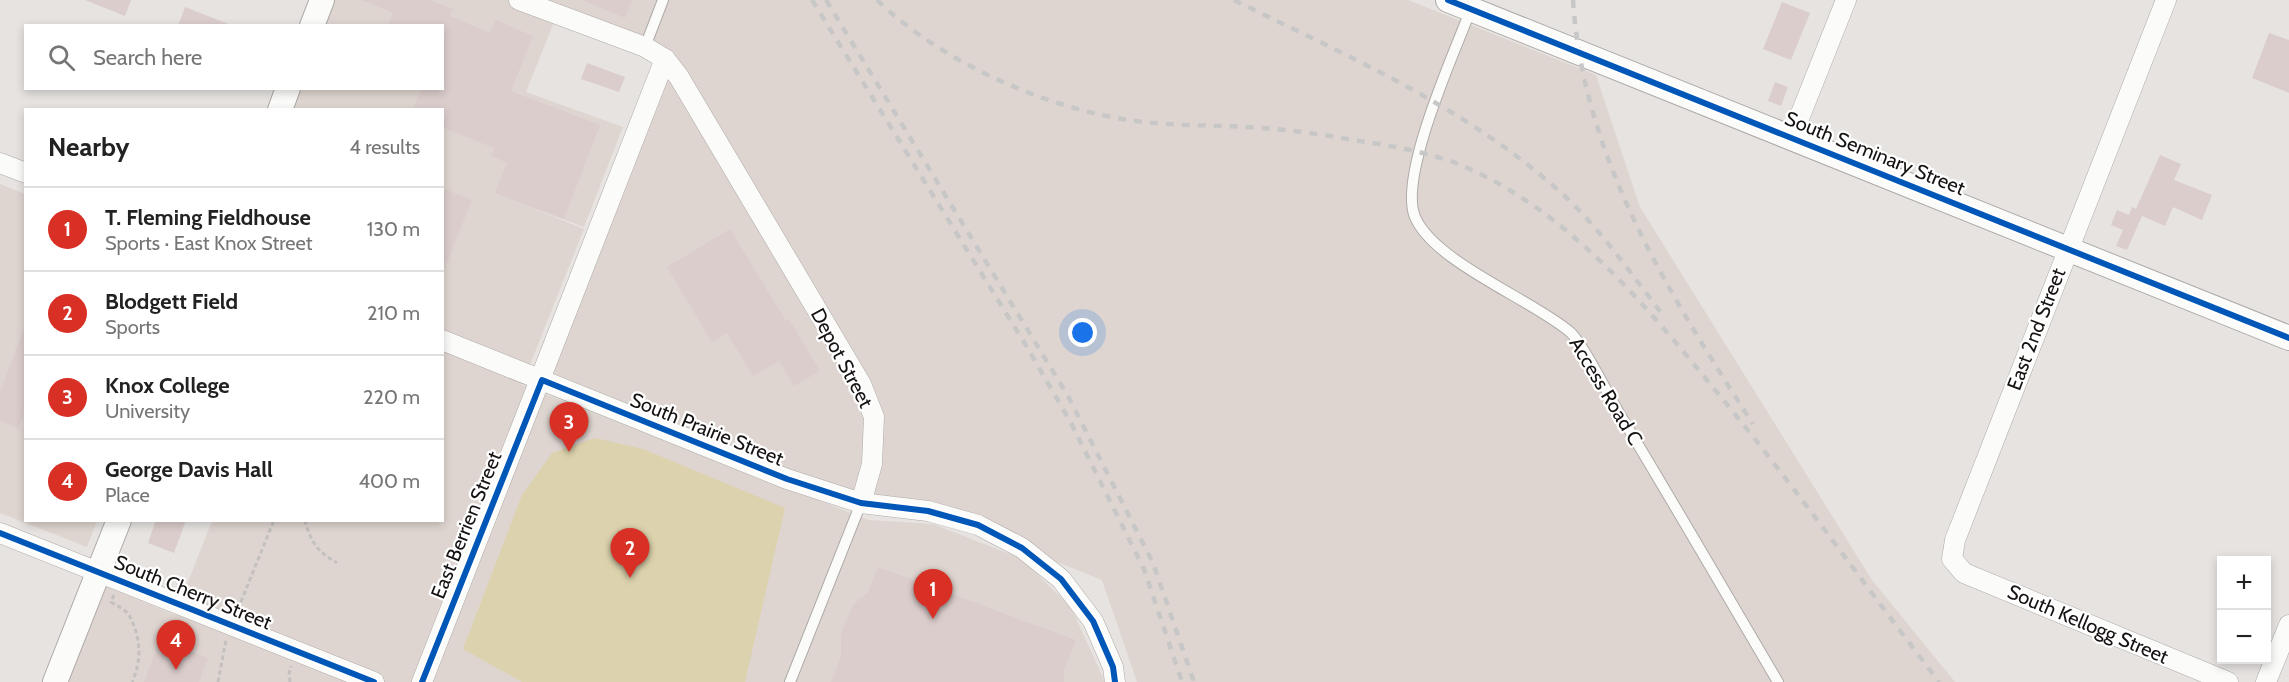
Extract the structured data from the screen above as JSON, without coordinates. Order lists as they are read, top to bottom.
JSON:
{
  "streets": {
    "street": [
      "South Seminary Street",
      "East 2nd Street",
      "Depot Street",
      "South Prairie Street",
      "East Berrien Street",
      "South Cherry Street",
      "South Kellogg Street"
    ],
    "lane": ["Access Road C"]
  },
  "crossings": [
    ["South Seminary Street", "East 2nd Street"],
    ["South Seminary Street", "Access Road C"],
    ["East 2nd Street", "South Kellogg Street"],
    ["Depot Street", "South Prairie Street"],
    ["Depot Street", "East Berrien Street"],
    ["South Prairie Street", "East Berrien Street"]
  ],
  "page": {
    "search": "Search here",
    "heading": ["Nearby", "4 results"],
    "list": [
      {
        "mark": "1",
        "name": "T. Fleming Fieldhouse",
        "note": "Sports · East Knox Street",
        "value": "130 m"
      },
      {
        "mark": "2",
        "name": "Blodgett Field",
        "note": "Sports",
        "value": "210 m"
      },
      {
        "mark": "3",
        "name": "Knox College",
        "note": "University",
        "value": "220 m"
      },
      {
        "mark": "4",
        "name": "George Davis Hall",
        "note": "Place",
        "value": "400 m"
      }
    ],
    "pins": [
      "3",
      "2",
      "1",
      "4"
    ],
    "map_buttons": ["+", "−"]
  }
}
